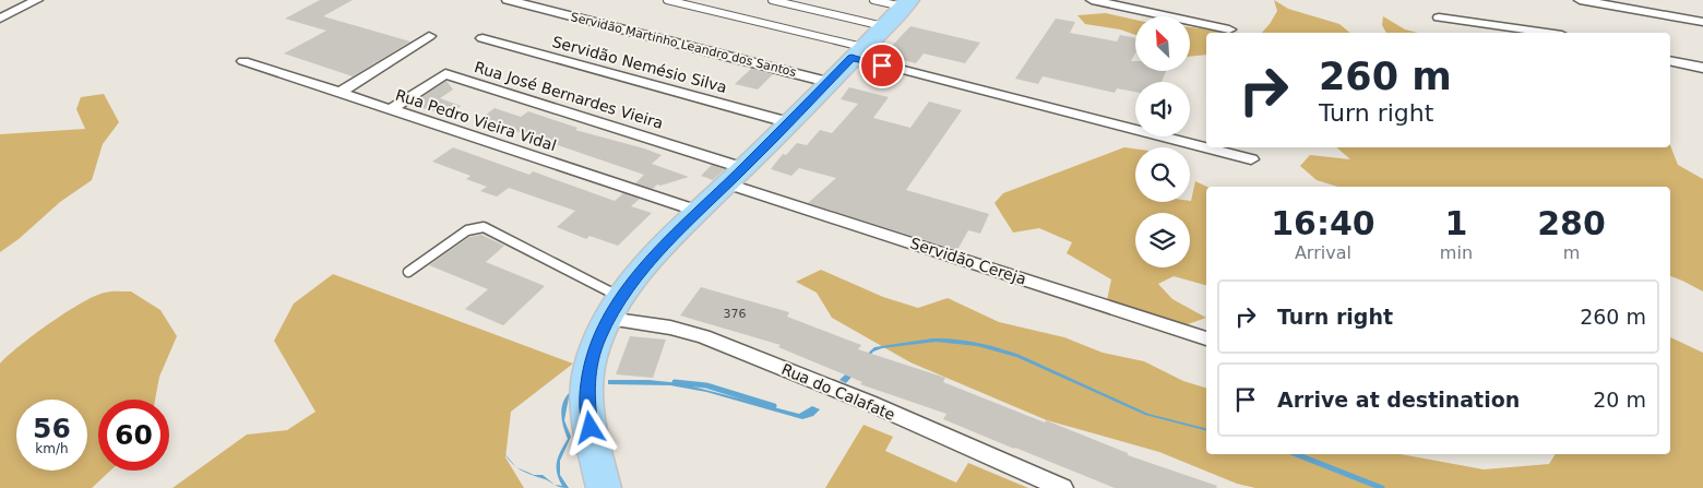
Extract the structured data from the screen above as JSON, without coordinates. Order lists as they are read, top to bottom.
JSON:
{
  "streets": {
    "street": [
      "Servidão Martinho Leandro dos Santos",
      "Servidão Nemésio Silva",
      "Rua José Bernardes Vieira",
      "Rua Pedro Vieira Vidal",
      "Servidão Cereja",
      "Rua do Calafate"
    ]
  },
  "crossings": [
    ["Rua José Bernardes Vieira", "Rua Pedro Vieira Vidal"]
  ],
  "house_numbers": ["376"],
  "north": "top left",
  "page": {
    "turn": ["260 m", "Turn right"],
    "eta": [
      "16:40",
      "Arrival",
      "1",
      "min",
      "280",
      "m"
    ],
    "list": [
      {
        "name": "Turn right",
        "value": "260 m"
      },
      {
        "name": "Arrive at destination",
        "value": "20 m"
      }
    ],
    "speed": "56 km/h",
    "limit": "60"
  }
}
